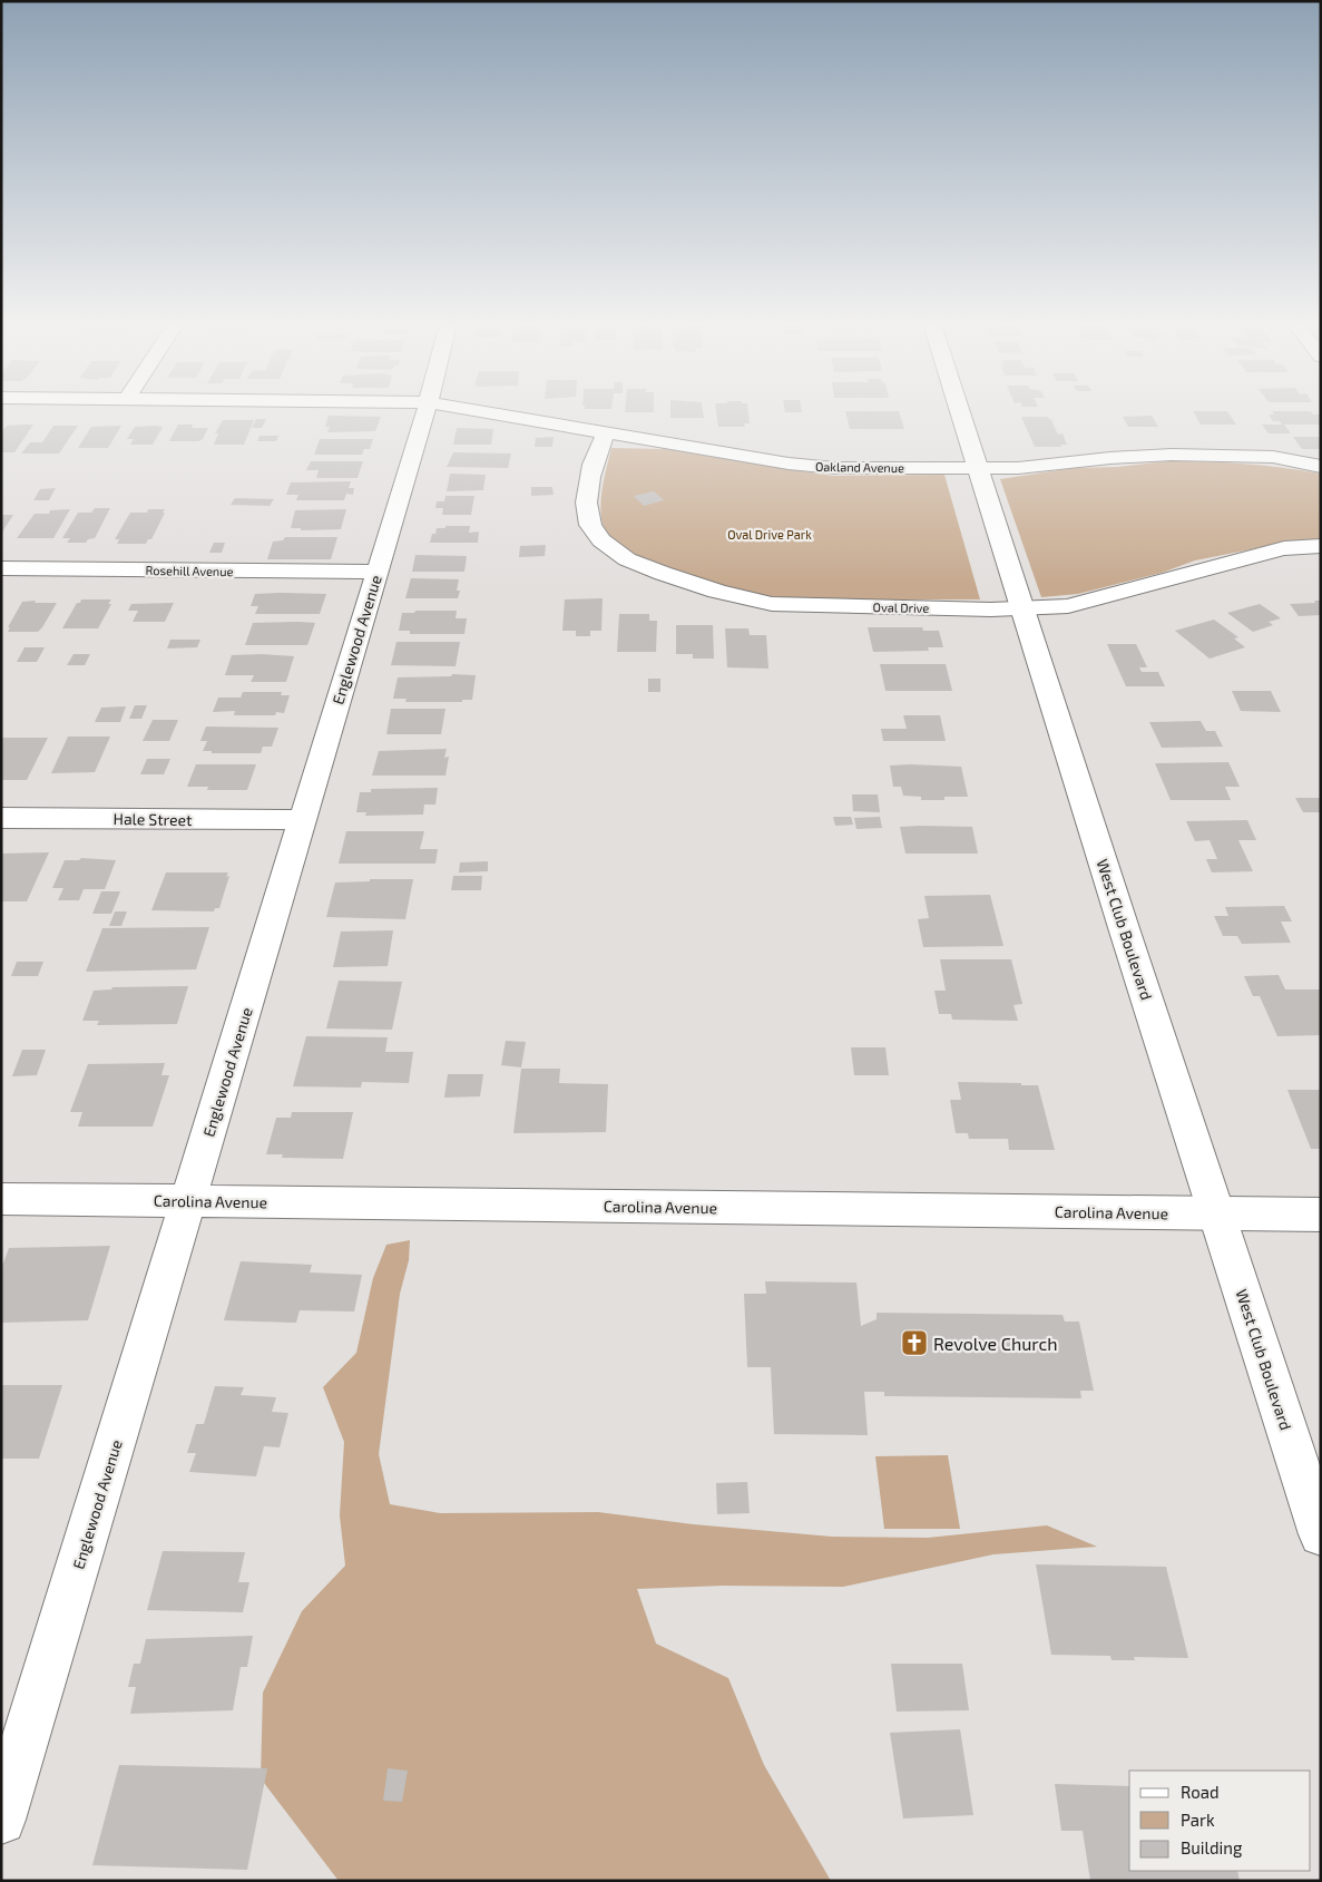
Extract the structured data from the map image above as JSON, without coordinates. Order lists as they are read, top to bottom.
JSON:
{
  "streets": {
    "street": [
      "Oakland Avenue",
      "Rosehill Avenue",
      "Oval Drive",
      "Englewood Avenue",
      "Hale Street",
      "West Club Boulevard",
      "Carolina Avenue"
    ]
  },
  "crossings": [
    ["Oakland Avenue", "Oval Drive"],
    ["Oakland Avenue", "West Club Boulevard"],
    ["Rosehill Avenue", "Englewood Avenue"],
    ["Oval Drive", "West Club Boulevard"],
    ["Englewood Avenue", "Hale Street"],
    ["Englewood Avenue", "Carolina Avenue"],
    ["West Club Boulevard", "Carolina Avenue"]
  ],
  "parks": ["Oval Drive Park"],
  "places": {
    "church": ["Revolve Church"]
  },
  "legend": ["Road", "Park", "Building"]
}
